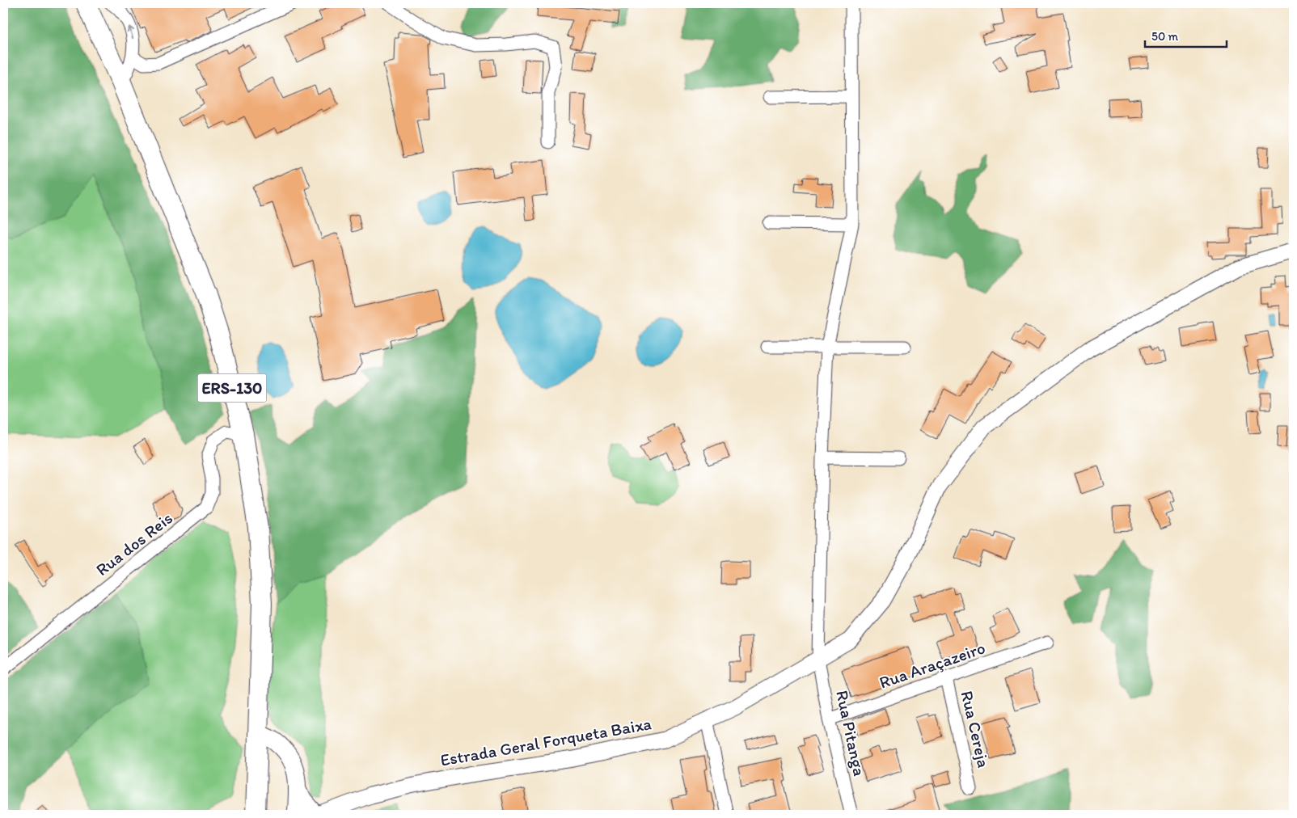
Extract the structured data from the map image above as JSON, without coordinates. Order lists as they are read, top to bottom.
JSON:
{
  "streets": {
    "main road": ["ERS-130"],
    "street": [
      "Rua dos Reis",
      "Rua Araçazeiro",
      "Rua Cereja",
      "Rua Pitanga",
      "Estrada Geral Forqueta Baixa"
    ]
  },
  "crossings": [
    ["ERS-130", "Rua dos Reis"],
    ["Rua Araçazeiro", "Rua Cereja"],
    ["Rua Araçazeiro", "Rua Pitanga"],
    ["Rua Pitanga", "Estrada Geral Forqueta Baixa"]
  ],
  "scale_bar": "50 m"
}
